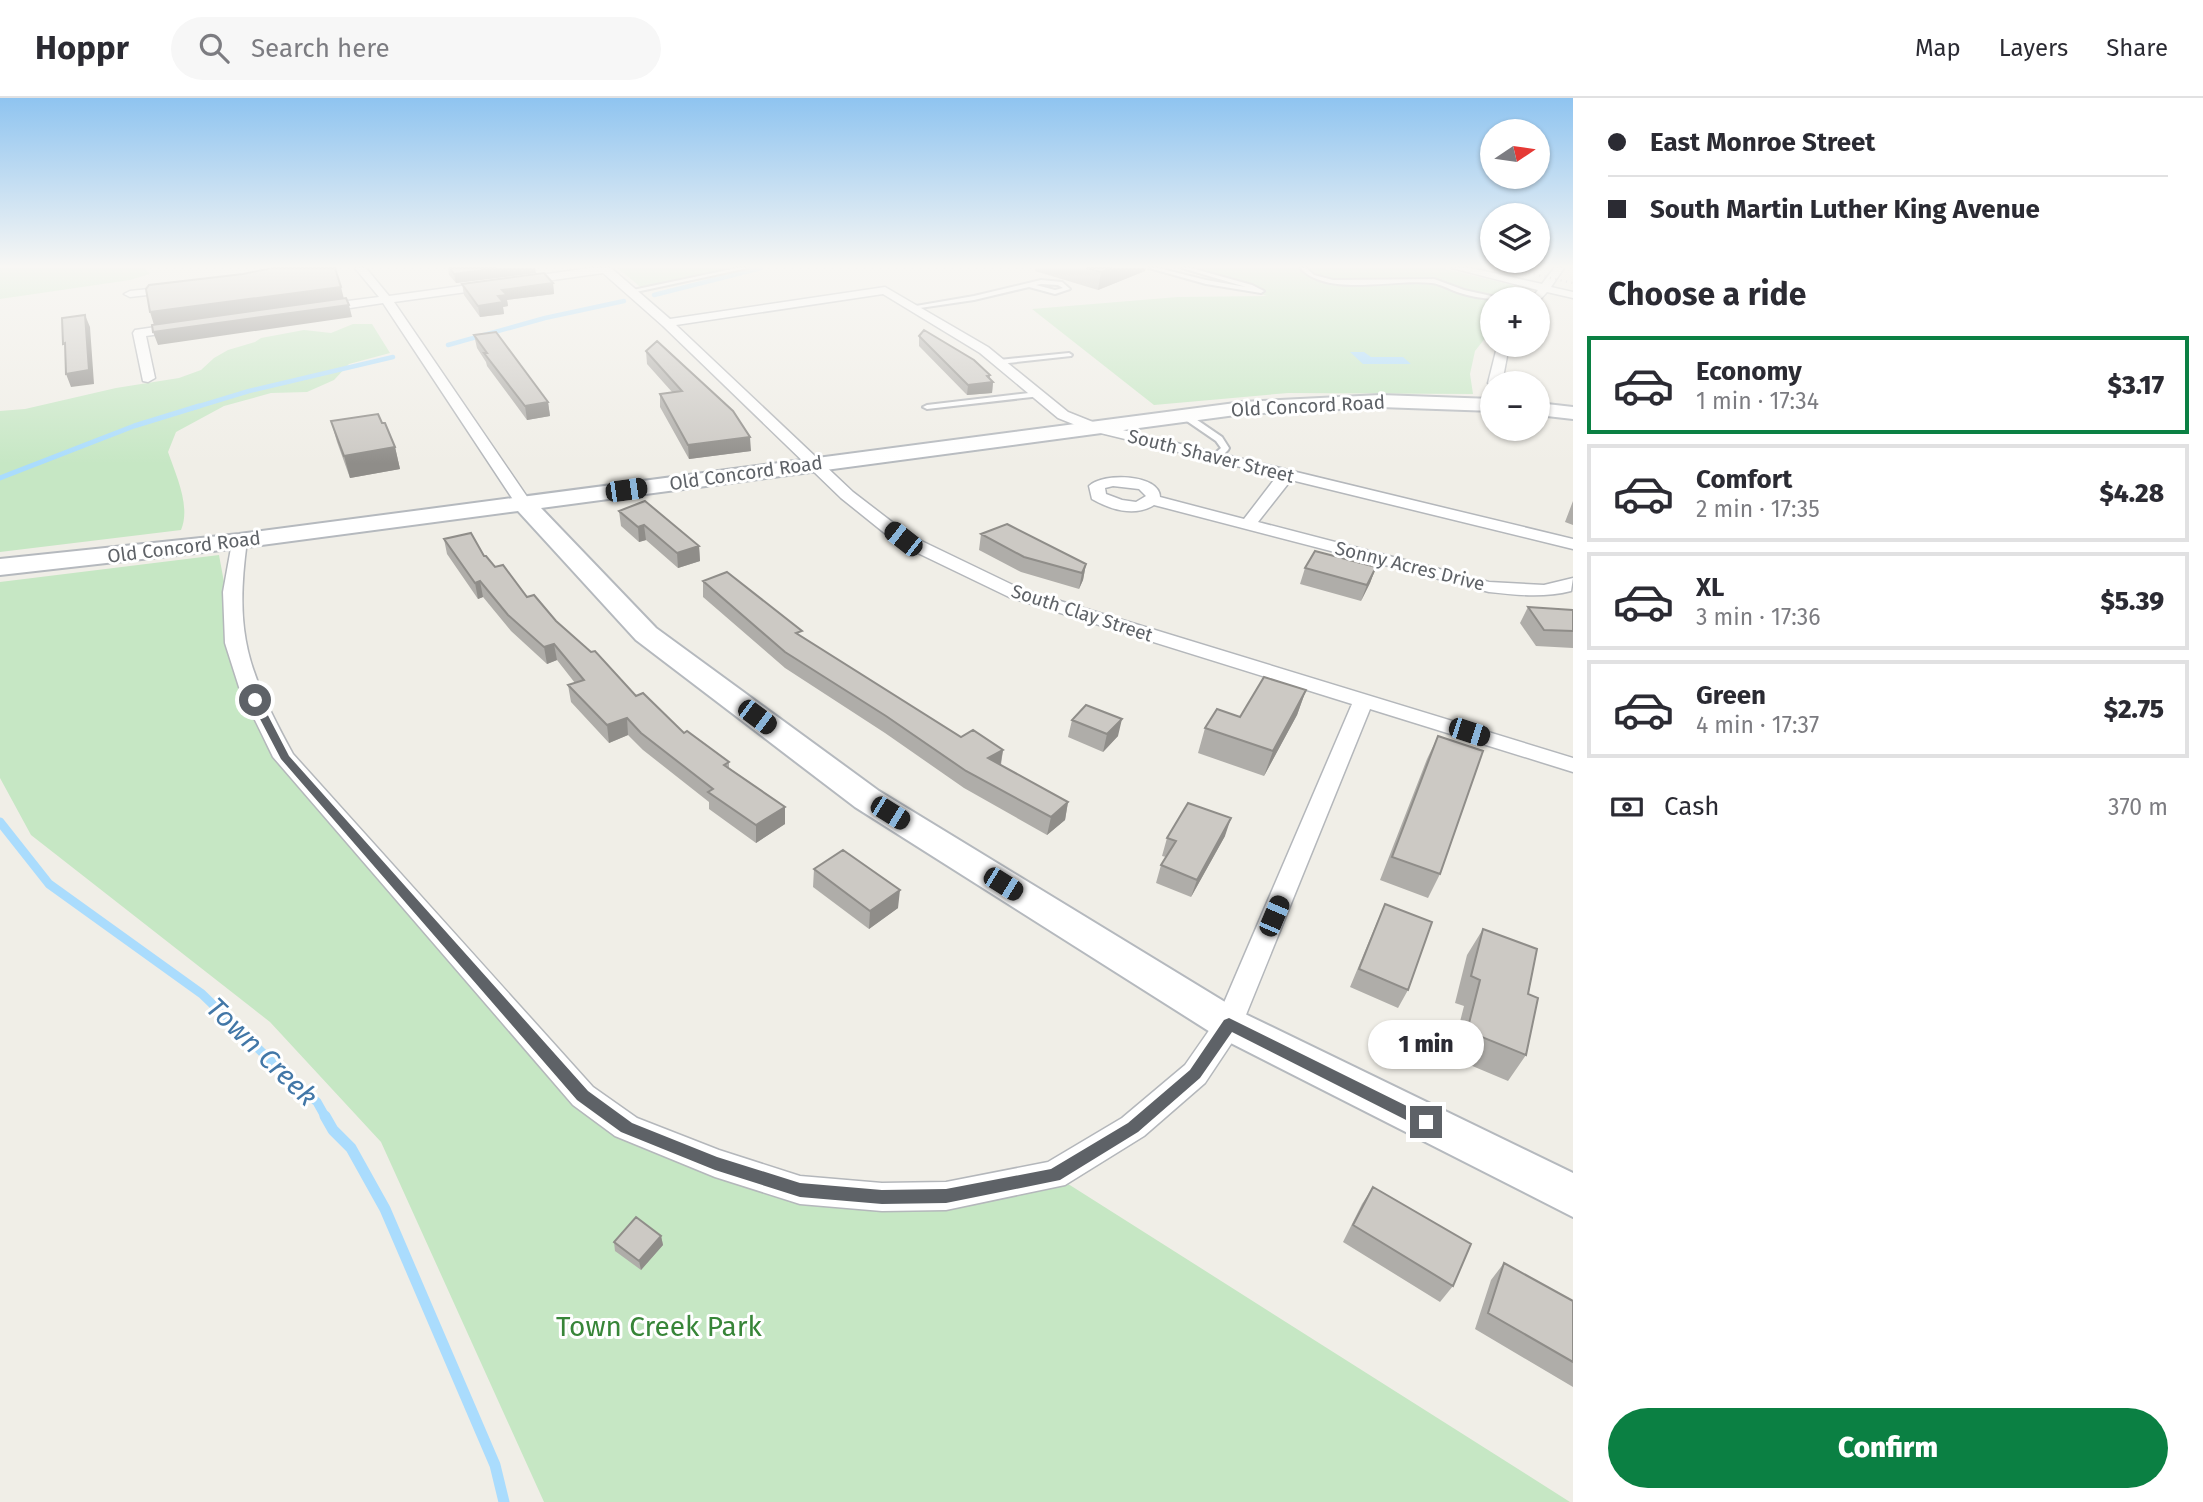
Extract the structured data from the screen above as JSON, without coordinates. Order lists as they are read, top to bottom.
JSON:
{
  "streets": {
    "main road": ["Old Concord Road"],
    "street": ["South Shaver Street", "Sonny Acres Drive", "South Clay Street"]
  },
  "crossings": [
    ["Old Concord Road", "South Shaver Street"],
    ["Old Concord Road", "South Clay Street"]
  ],
  "water": ["Town Creek"],
  "parks": ["Town Creek Park"],
  "north": "right",
  "page": {
    "header": "Hoppr",
    "search": "Search here",
    "nav": ["Map", "Layers", "Share"],
    "banner": ["East Monroe Street", "South Martin Luther King Avenue"],
    "map_buttons": ["+", "−"],
    "heading": "Choose a ride",
    "list": [
      {
        "name": "Economy",
        "note": "1 min · 17:34",
        "value": "$3.17"
      },
      {
        "name": "Comfort",
        "note": "2 min · 17:35",
        "value": "$4.28"
      },
      {
        "name": "XL",
        "note": "3 min · 17:36",
        "value": "$5.39"
      },
      {
        "name": "Green",
        "note": "4 min · 17:37",
        "value": "$2.75"
      }
    ],
    "pay": ["Cash", "370 m"],
    "bubble": "1 min",
    "buttons": "Confirm"
  }
}
